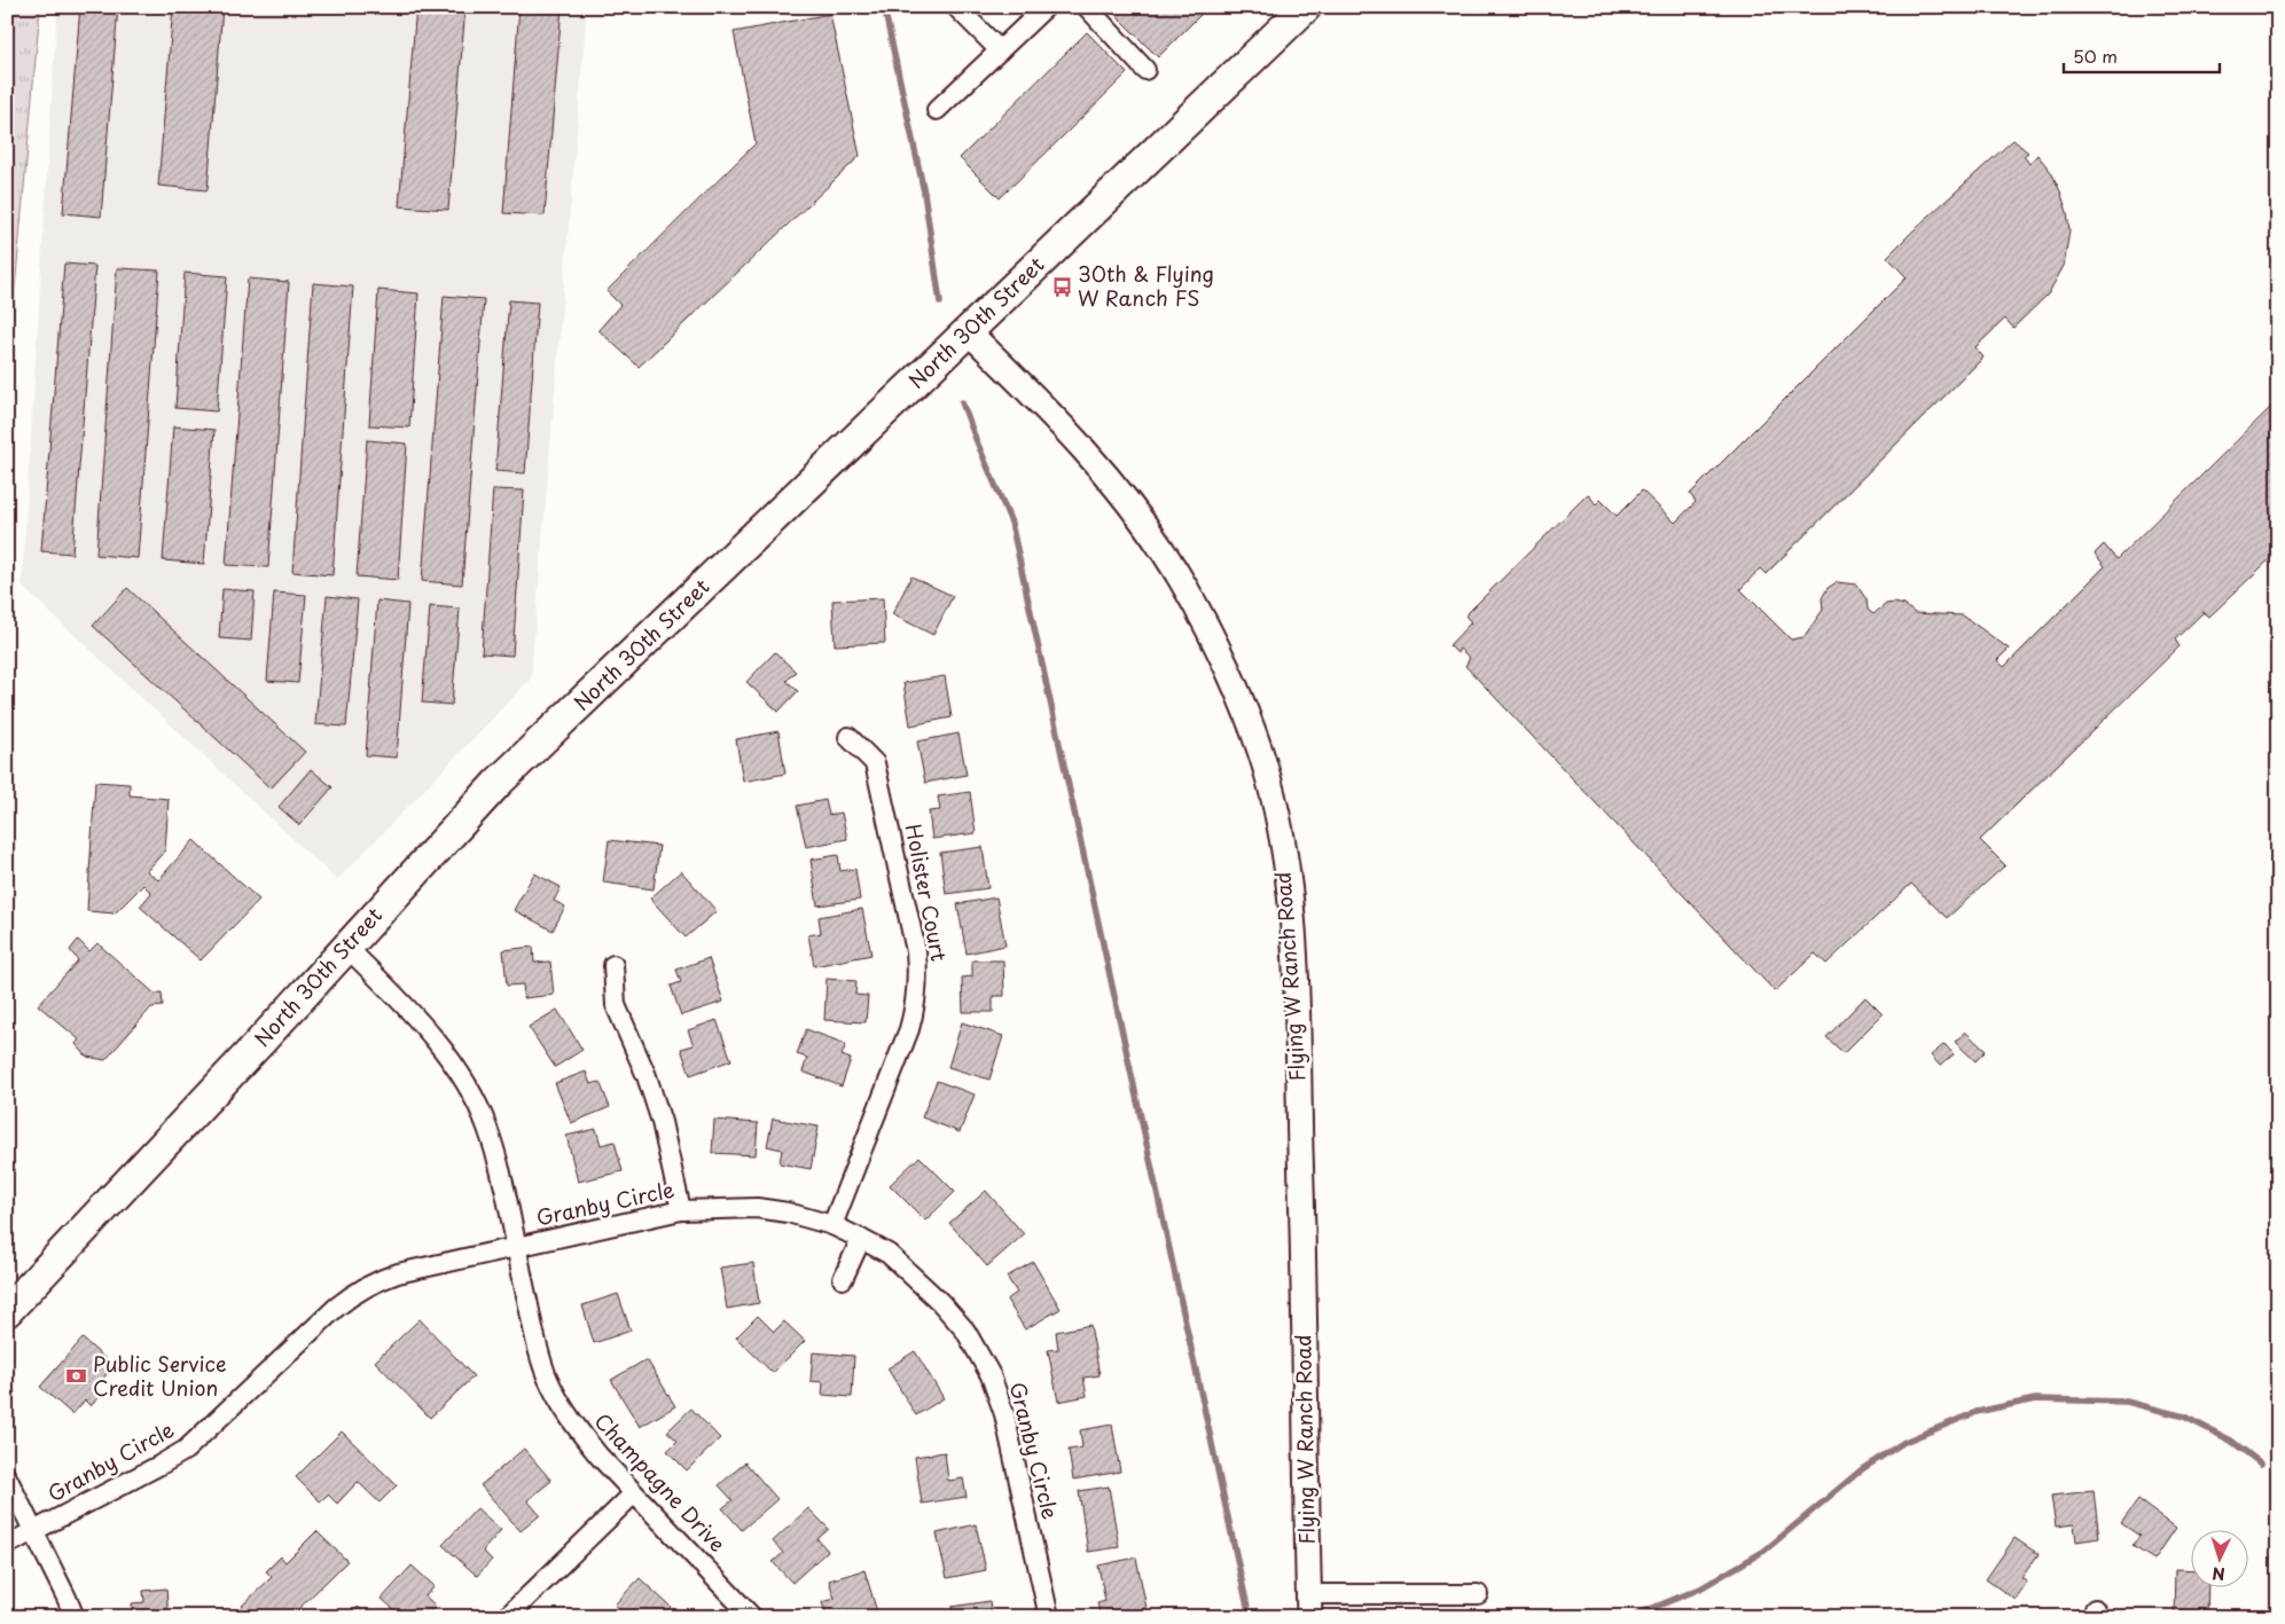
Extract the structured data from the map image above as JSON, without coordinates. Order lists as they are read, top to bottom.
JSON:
{
  "streets": {
    "main road": ["North 30th Street"],
    "street": [
      "Holister Court",
      "Flying W Ranch Road",
      "Granby Circle",
      "Champagne Drive"
    ]
  },
  "crossings": [
    ["North 30th Street", "Flying W Ranch Road"],
    ["North 30th Street", "Champagne Drive"],
    ["Holister Court", "Granby Circle"],
    ["Granby Circle", "Champagne Drive"]
  ],
  "places": {
    "bus stop": ["30th & Flying W Ranch FS"],
    "bank": ["Public Service Credit Union"]
  },
  "scale_bar": "50 m",
  "north": "bottom"
}
